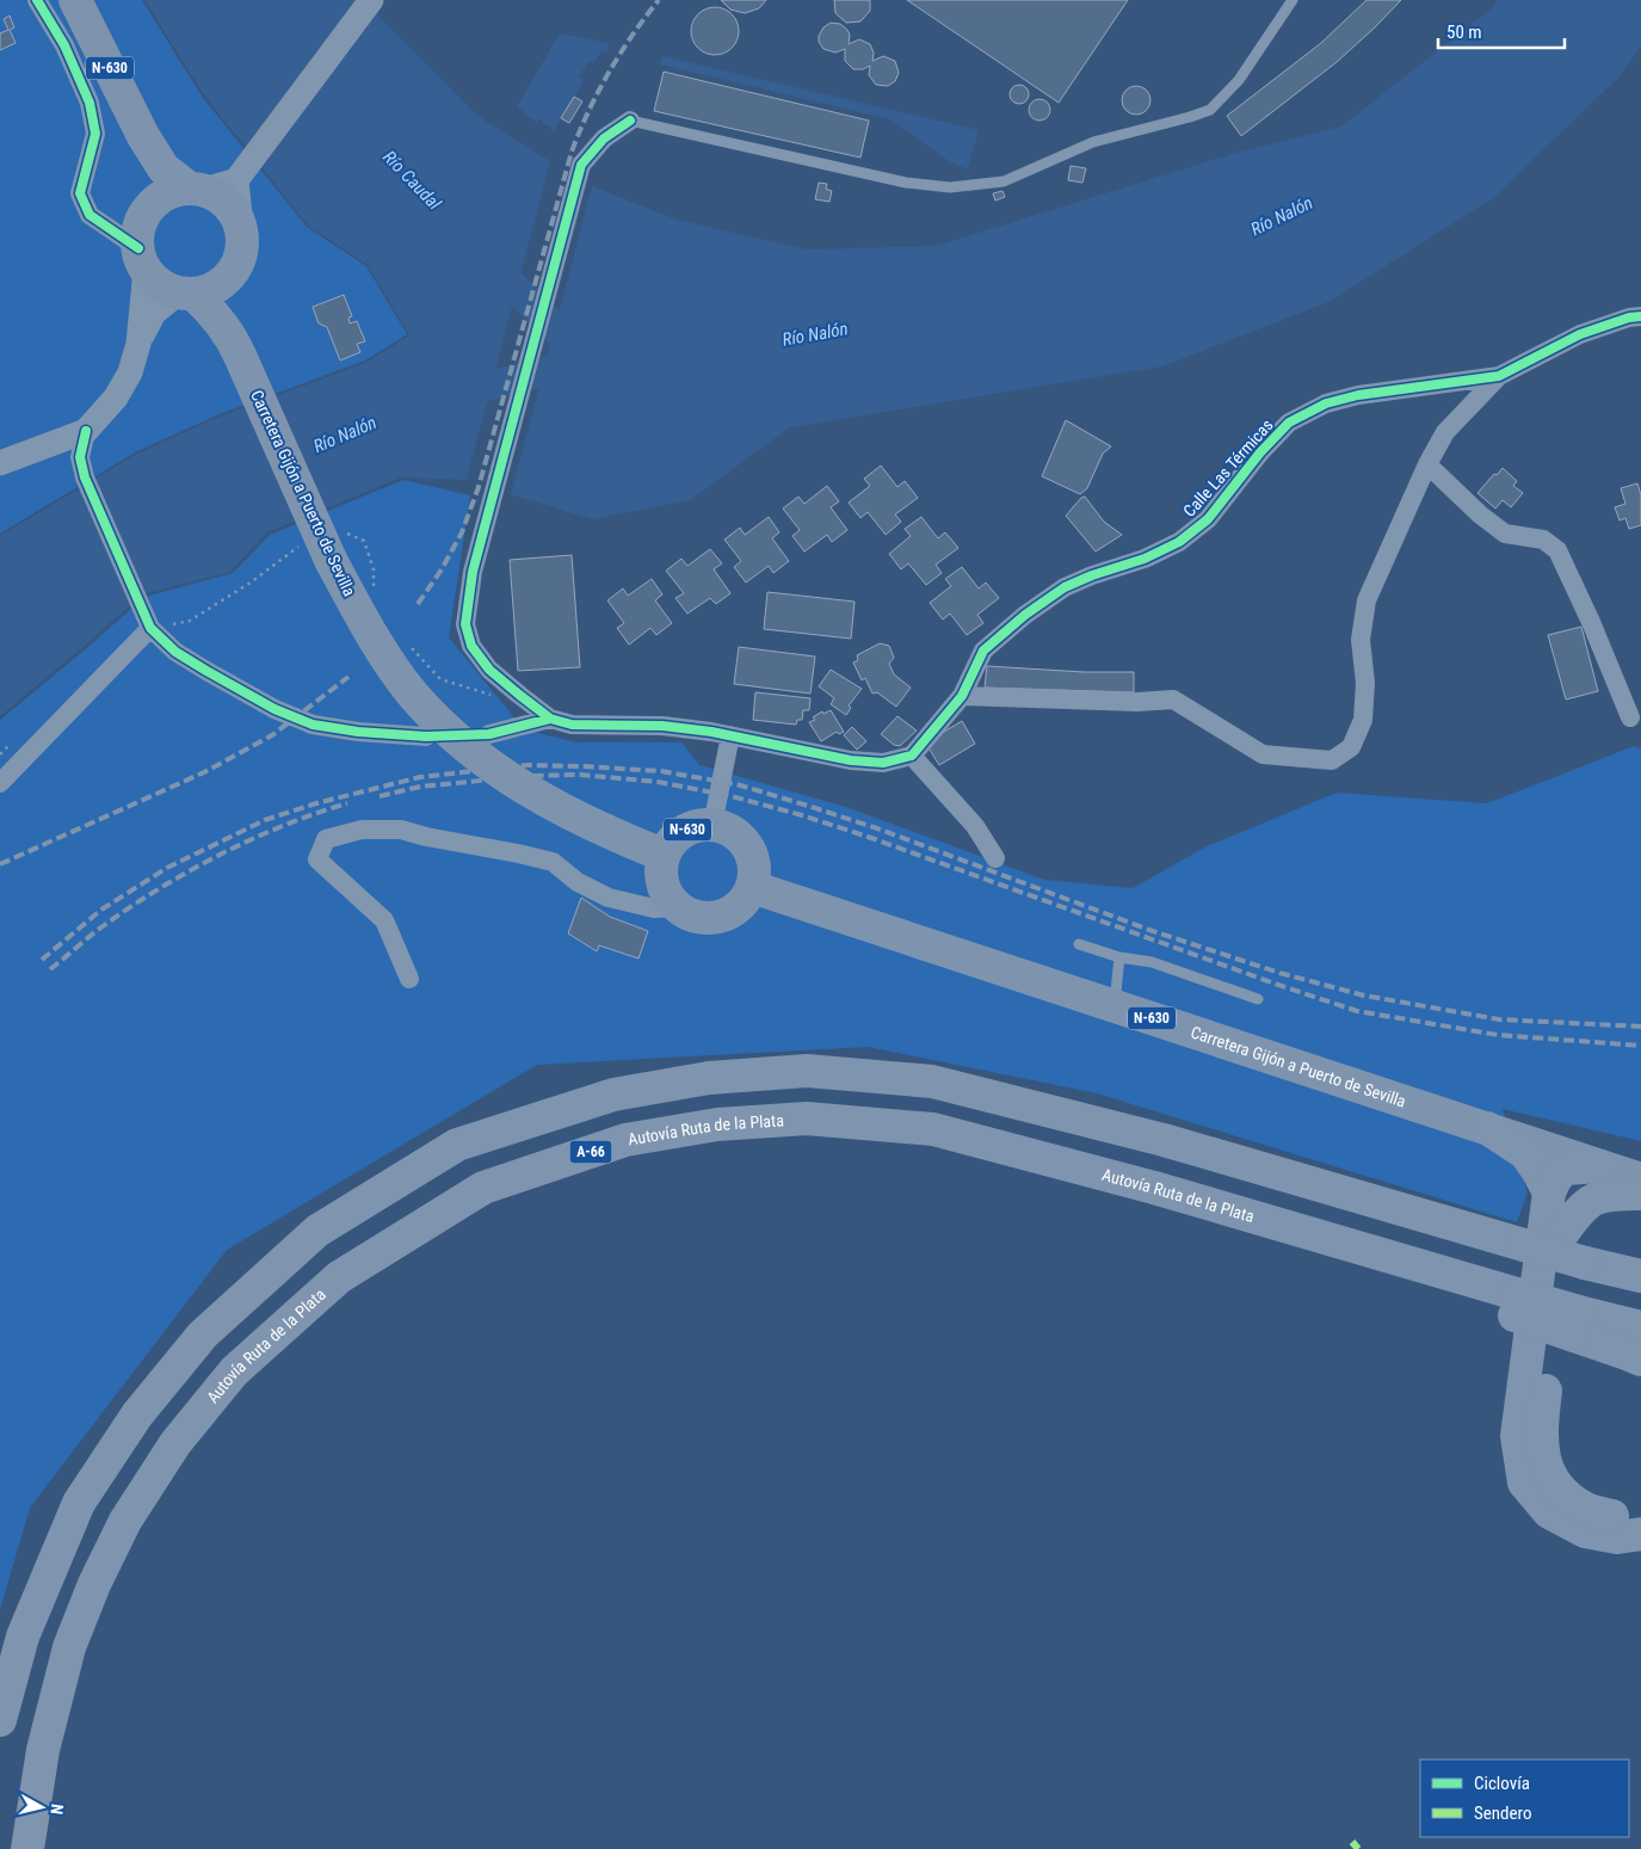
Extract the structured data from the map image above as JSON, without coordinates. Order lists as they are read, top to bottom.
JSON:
{
  "streets": {
    "highway": [
      "N-630",
      "Carretera Gijón a Puerto de Sevilla",
      "Autovía Ruta de la Plata",
      "A-66"
    ],
    "street": ["Calle Las Térmicas"]
  },
  "crossings": [
    ["N-630", "Carretera Gijón a Puerto de Sevilla"]
  ],
  "water": ["Río Caudal", "Río Nalón"],
  "legend": ["Ciclovía", "Sendero"],
  "scale_bar": "50 m",
  "north": "right"
}
